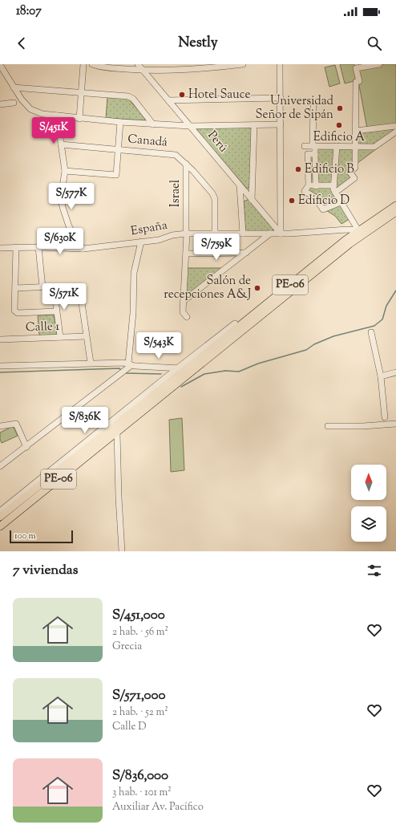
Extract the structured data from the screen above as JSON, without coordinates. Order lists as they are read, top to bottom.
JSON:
{
  "streets": {
    "main road": ["PE-06"],
    "street": [
      "Canadá",
      "Perú",
      "Israel",
      "España",
      "Calle 1"
    ]
  },
  "crossings": [
    ["Canadá", "Israel"],
    ["Canadá", "España"],
    ["Perú", "España"],
    ["Israel", "España"],
    ["España", "PE-06"]
  ],
  "places": [
    "Hotel Sauce",
    "Universidad Señor de Sipán",
    "Edificio A",
    "Edificio B",
    "Edificio D",
    "Salón de recepciones A&J"
  ],
  "scale_bar": "100 m",
  "north": "top",
  "page": {
    "status": "18:07",
    "header": "Nestly",
    "price": [
      "S/451K",
      "S/577K",
      "S/630K",
      "S/759K",
      "S/571K",
      "S/543K",
      "S/836K"
    ],
    "scale": "100 m",
    "heading": "7 viviendas",
    "list": [
      {
        "name": "S/451,000",
        "note": "2 hab. · 56 m² · Grecia"
      },
      {
        "name": "S/571,000",
        "note": "2 hab. · 52 m² · Calle D"
      },
      {
        "name": "S/836,000",
        "note": "3 hab. · 101 m² · Auxiliar Av. Pacífico"
      }
    ]
  }
}
